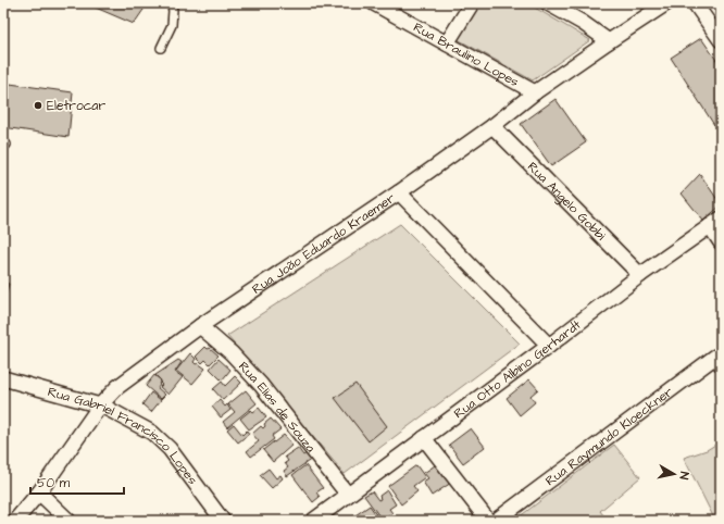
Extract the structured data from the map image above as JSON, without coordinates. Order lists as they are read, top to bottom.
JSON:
{
  "streets": {
    "street": [
      "Rua Braulino Lopes",
      "Rua Angelo Gobbi",
      "Rua João Eduardo Kraemer",
      "Rua Otto Albino Gerhardt",
      "Rua Elias de Souza",
      "Rua Raymundo Kloeckner",
      "Rua Gabriel Francisco Lopes"
    ]
  },
  "crossings": [
    ["Rua Braulino Lopes", "Rua João Eduardo Kraemer"],
    ["Rua Angelo Gobbi", "Rua João Eduardo Kraemer"],
    ["Rua Angelo Gobbi", "Rua Otto Albino Gerhardt"],
    ["Rua João Eduardo Kraemer", "Rua Elias de Souza"],
    ["Rua João Eduardo Kraemer", "Rua Gabriel Francisco Lopes"],
    ["Rua Otto Albino Gerhardt", "Rua Elias de Souza"]
  ],
  "places": ["Eletrocar"],
  "scale_bar": "50 m",
  "north": "right"
}
